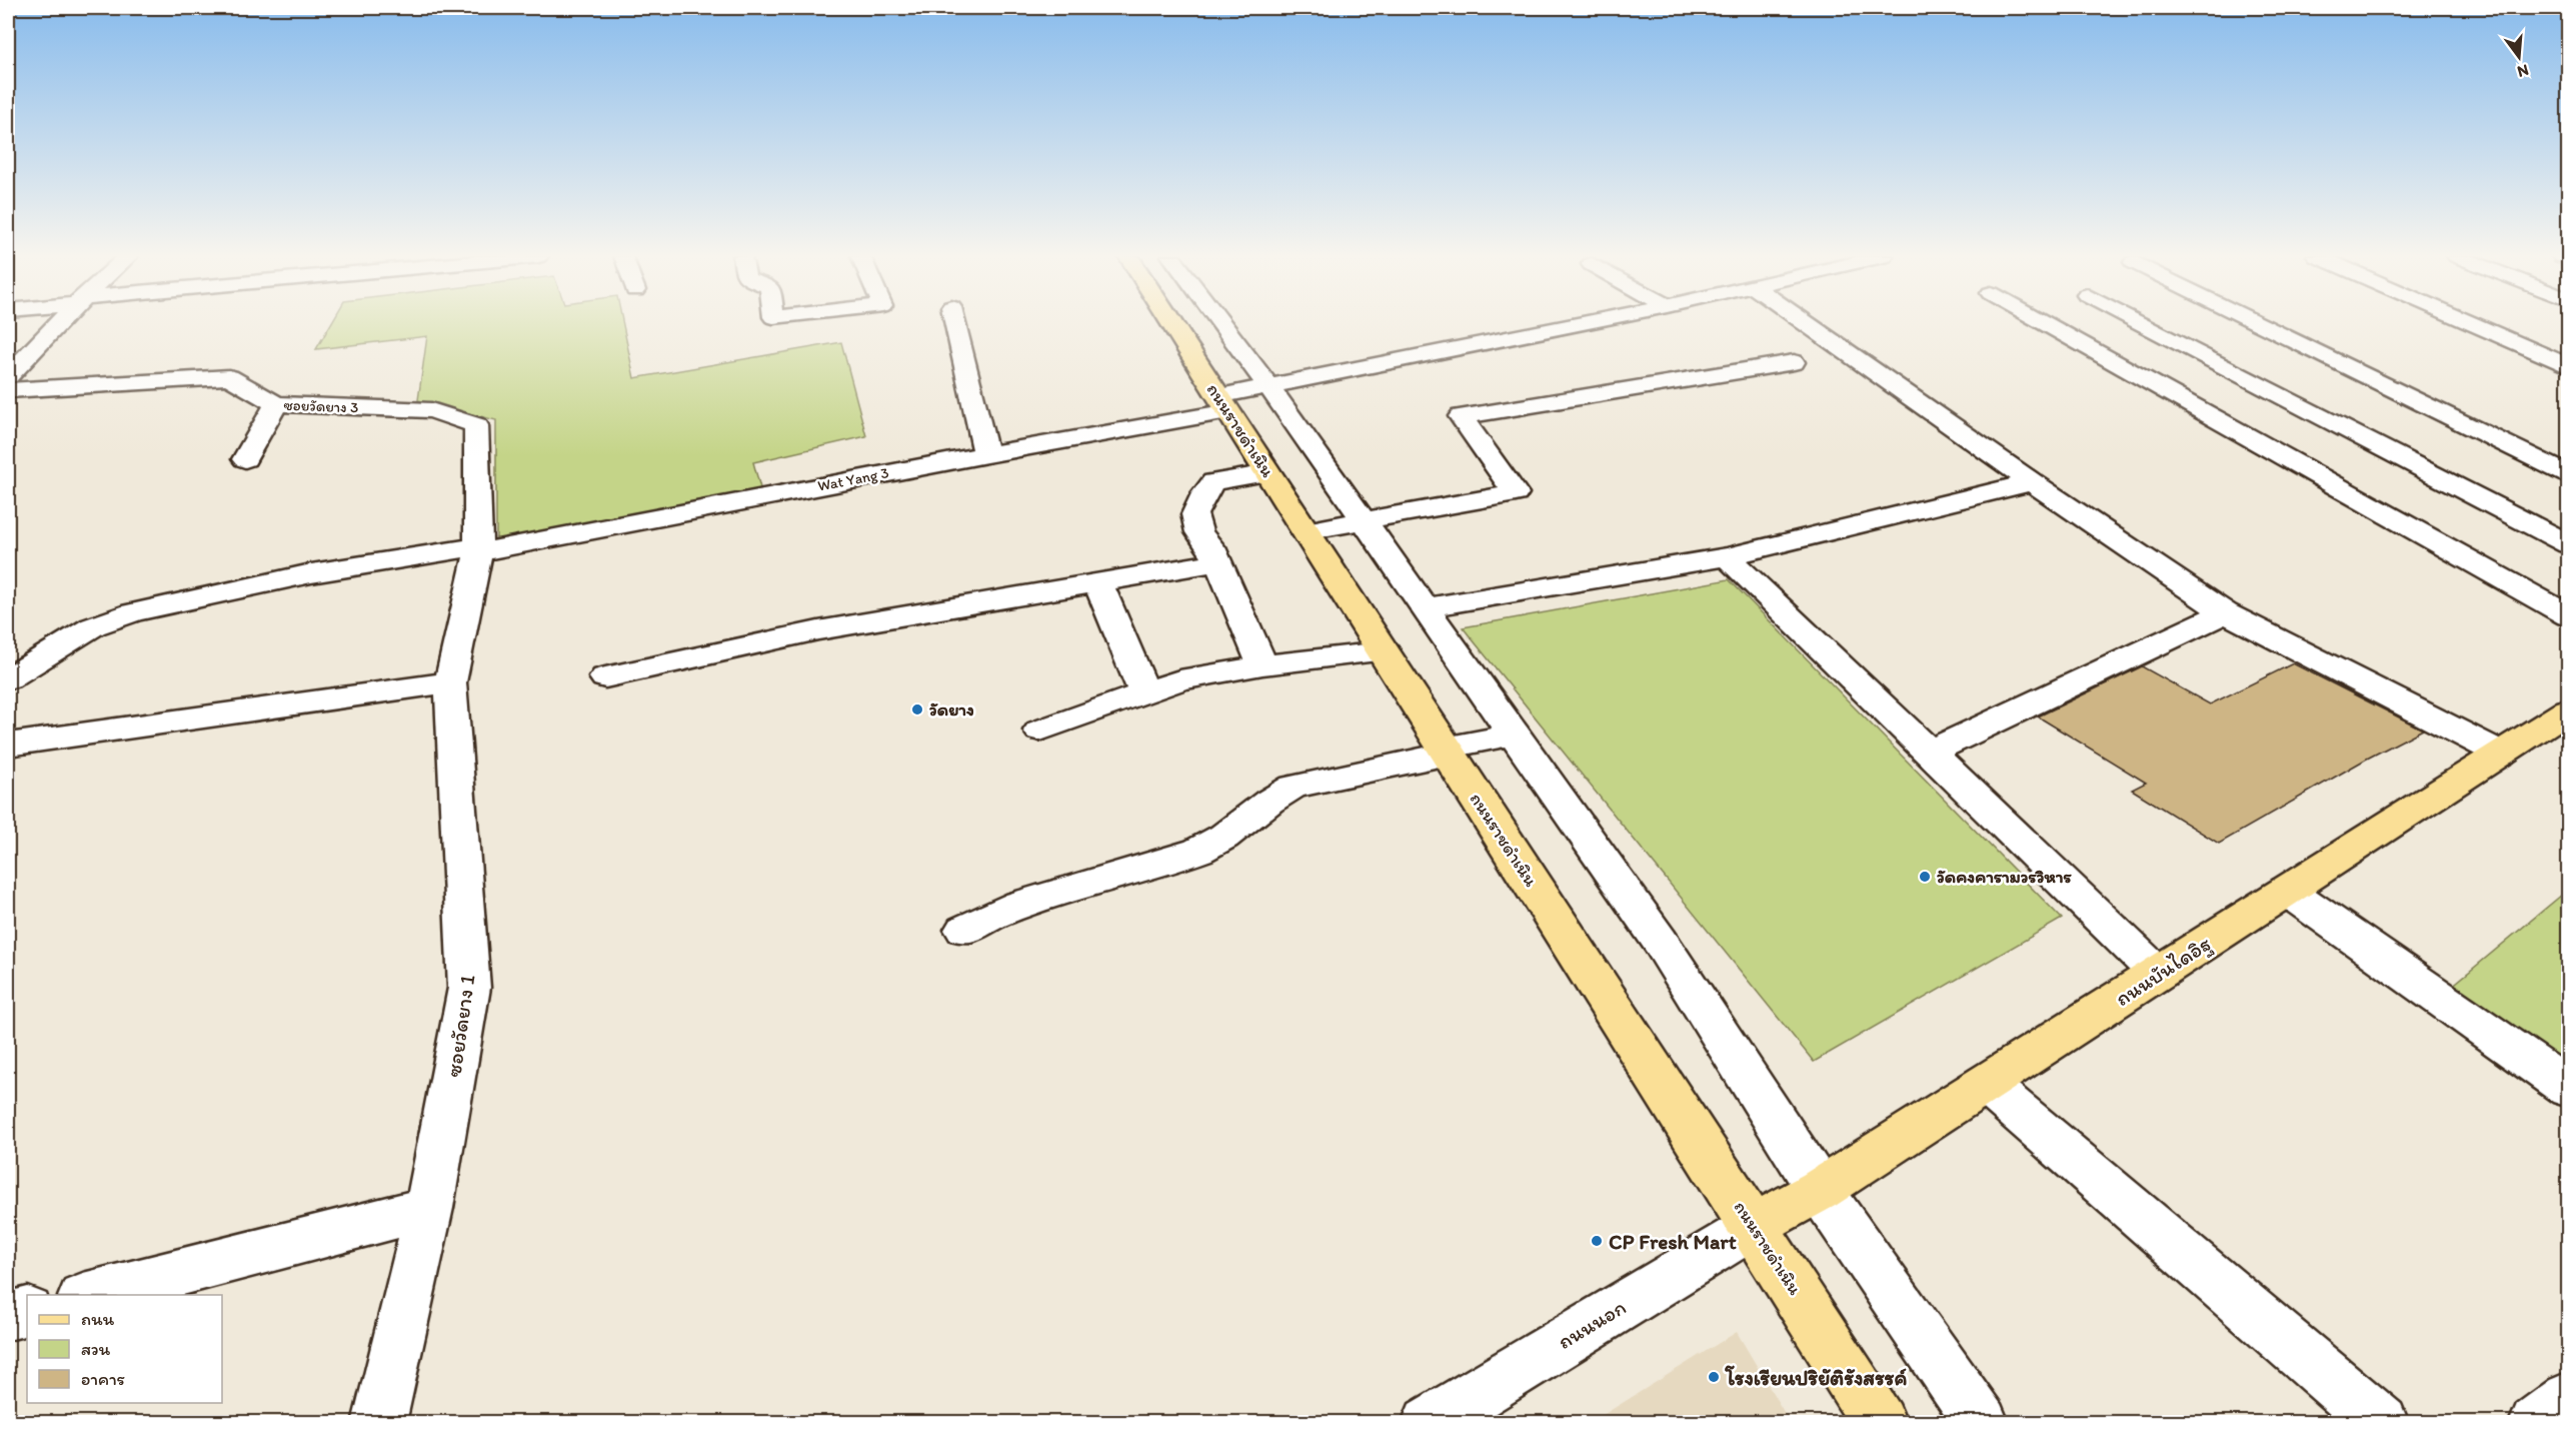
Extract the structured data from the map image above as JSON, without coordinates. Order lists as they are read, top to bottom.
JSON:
{
  "streets": {
    "main road": ["ถนนราชดำเนิน", "ถนนบันไดอิฐ"],
    "street": [
      "ซอยวัดยาง 3",
      "Wat Yang 3",
      "ซอยวัดยาง 1",
      "ถนนนอก"
    ]
  },
  "crossings": [
    ["ซอยวัดยาง 3", "Wat Yang 3"],
    ["ซอยวัดยาง 3", "ซอยวัดยาง 1"],
    ["ถนนราชดำเนิน", "Wat Yang 3"],
    ["ถนนราชดำเนิน", "ถนนบันไดอิฐ"],
    ["ถนนราชดำเนิน", "ถนนนอก"],
    ["Wat Yang 3", "ซอยวัดยาง 1"],
    ["ถนนบันไดอิฐ", "ถนนนอก"]
  ],
  "places": [
    "วัดยาง",
    "วัดคงคารามวรวิหาร",
    "CP Fresh Mart",
    "โรงเรียนปริยัติรังสรรค์"
  ],
  "legend": ["ถนน", "สวน", "อาคาร"],
  "north": "bottom"
}
